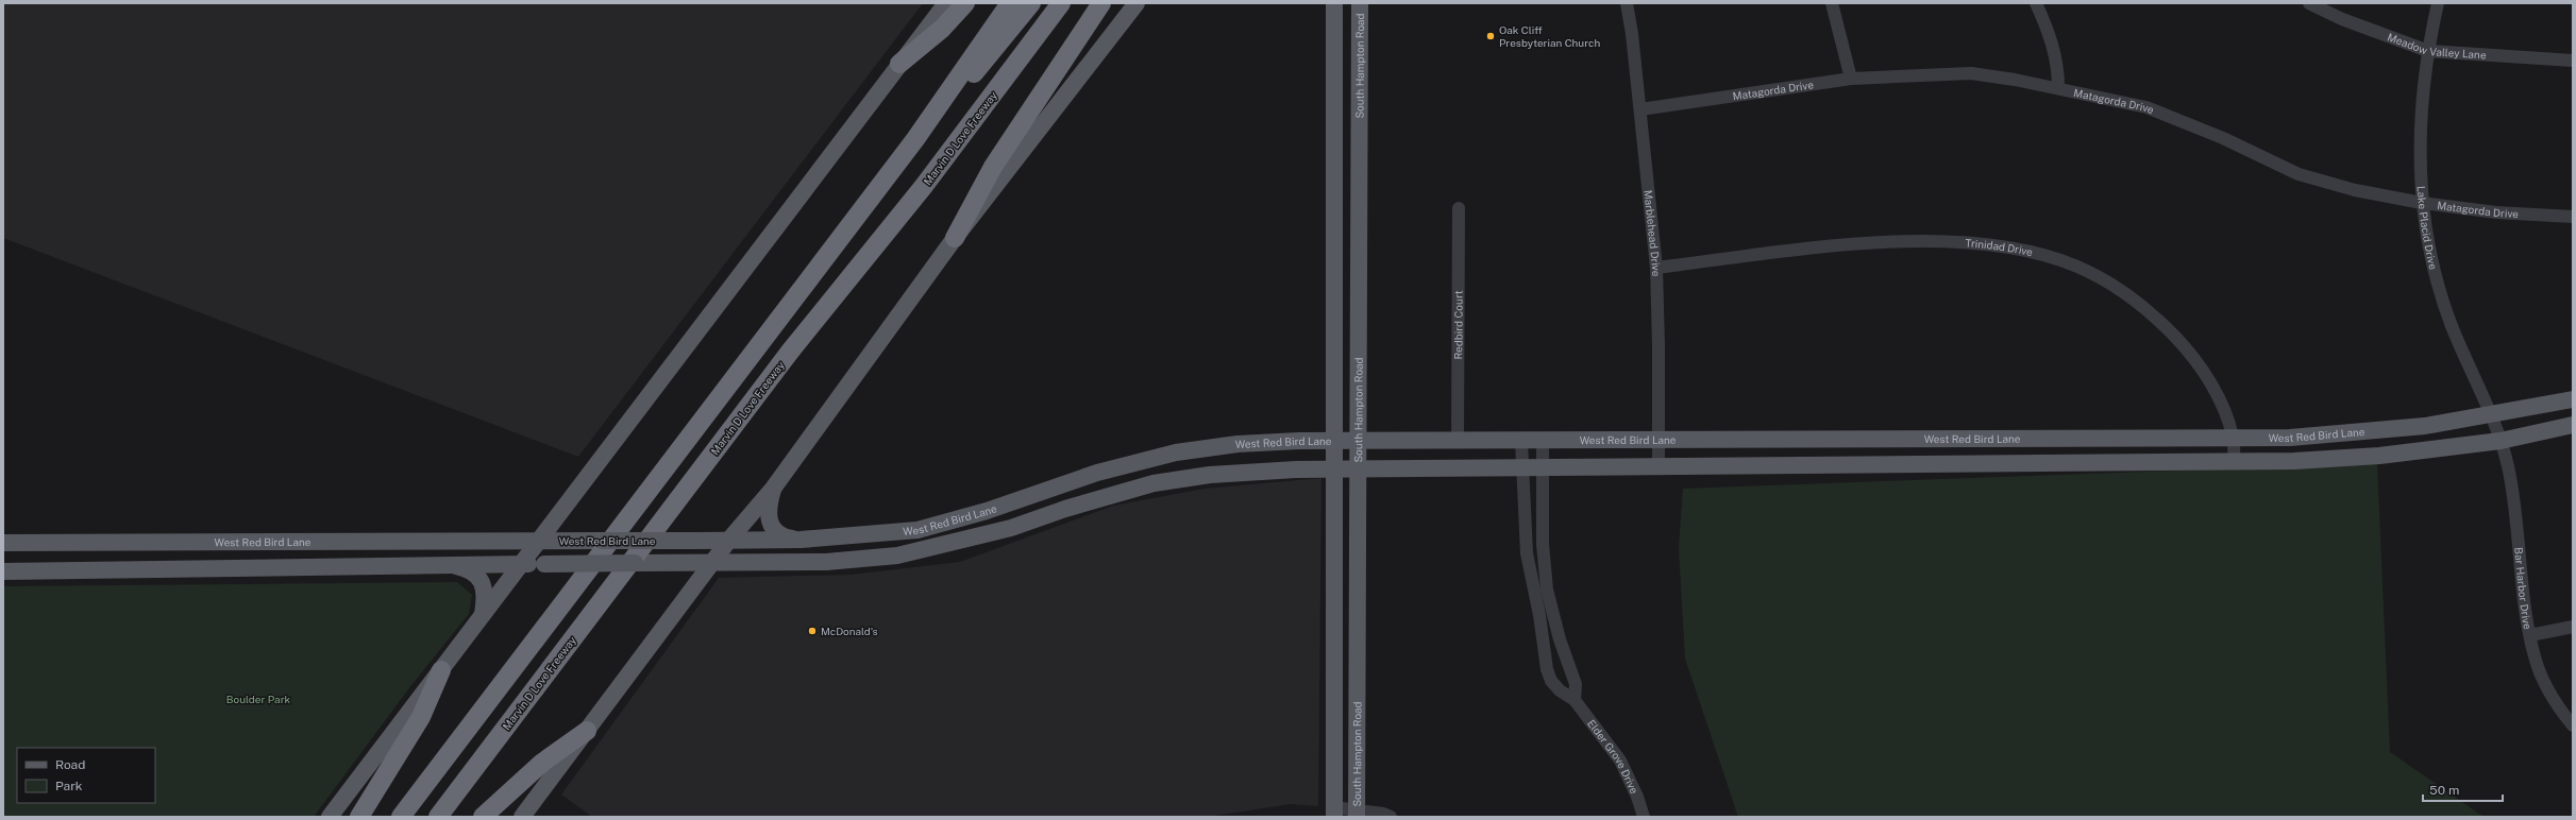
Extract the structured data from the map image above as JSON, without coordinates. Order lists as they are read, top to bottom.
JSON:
{
  "streets": {
    "highway": ["Marvin D Love Freeway"],
    "main road": ["South Hampton Road", "West Red Bird Lane"],
    "street": [
      "Meadow Valley Lane",
      "Matagorda Drive",
      "Lake Placid Drive",
      "Marblehead Drive",
      "Trinidad Drive",
      "Redbird Court",
      "Bar Harbor Drive",
      "Elder Grove Drive"
    ]
  },
  "crossings": [
    ["Meadow Valley Lane", "Lake Placid Drive"],
    ["South Hampton Road", "West Red Bird Lane"],
    ["Matagorda Drive", "Lake Placid Drive"],
    ["Matagorda Drive", "Marblehead Drive"],
    ["Lake Placid Drive", "West Red Bird Lane"],
    ["Lake Placid Drive", "Bar Harbor Drive"],
    ["Marblehead Drive", "Trinidad Drive"],
    ["Marblehead Drive", "West Red Bird Lane"],
    ["Trinidad Drive", "West Red Bird Lane"],
    ["Redbird Court", "West Red Bird Lane"],
    ["West Red Bird Lane", "Elder Grove Drive"]
  ],
  "parks": ["Boulder Park"],
  "places": ["Oak Cliff Presbyterian Church", "McDonald's"],
  "legend": ["Road", "Park"],
  "scale_bar": "50 m"
}
